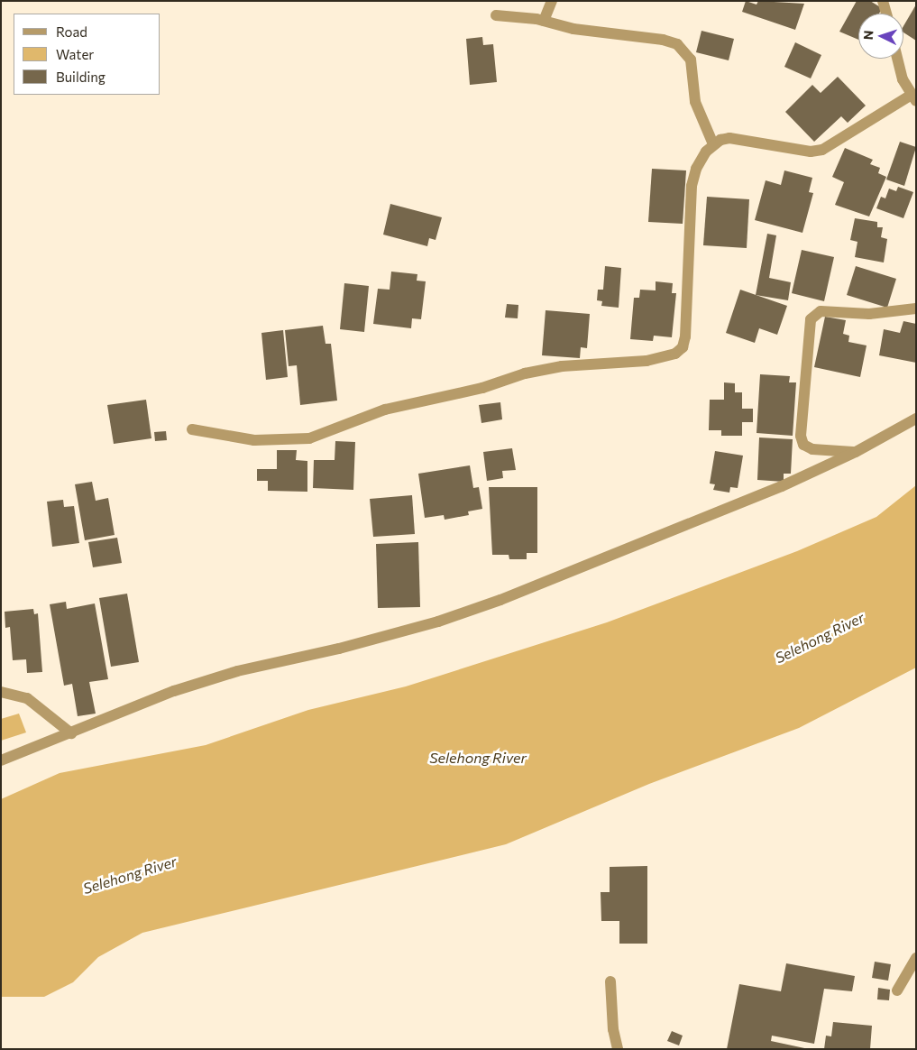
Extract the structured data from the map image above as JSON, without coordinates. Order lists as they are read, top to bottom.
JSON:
{
  "water": ["Selehong River"],
  "legend": ["Road", "Water", "Building"],
  "north": "left"
}
